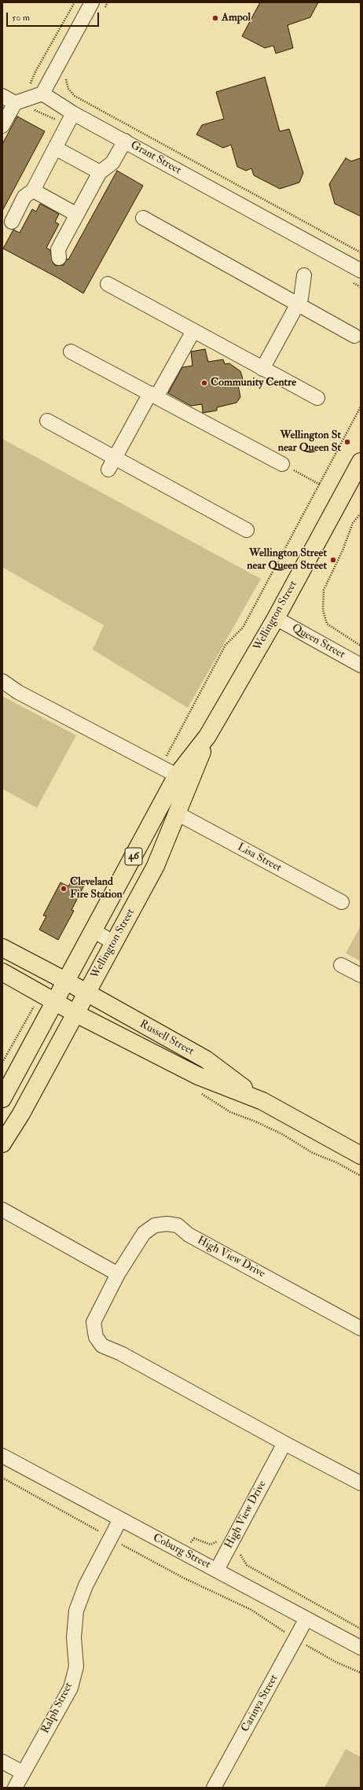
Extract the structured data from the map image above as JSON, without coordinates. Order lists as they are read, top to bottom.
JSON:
{
  "streets": {
    "main road": ["Wellington Street", "46", "Russell Street"],
    "street": [
      "Grant Street",
      "Queen Street",
      "Lisa Street",
      "High View Drive",
      "Coburg Street",
      "Carinya Street",
      "Ralph Street"
    ]
  },
  "crossings": [
    ["Wellington Street", "Queen Street"],
    ["Wellington Street", "Lisa Street"],
    ["Wellington Street", "Russell Street"],
    ["High View Drive", "Coburg Street"],
    ["Coburg Street", "Carinya Street"],
    ["Coburg Street", "Ralph Street"]
  ],
  "places": [
    "Ampol",
    "Community Centre",
    "Wellington St near Queen St",
    "Wellington Street near Queen Street",
    "Cleveland Fire Station"
  ],
  "scale_bar": "50 m"
}
